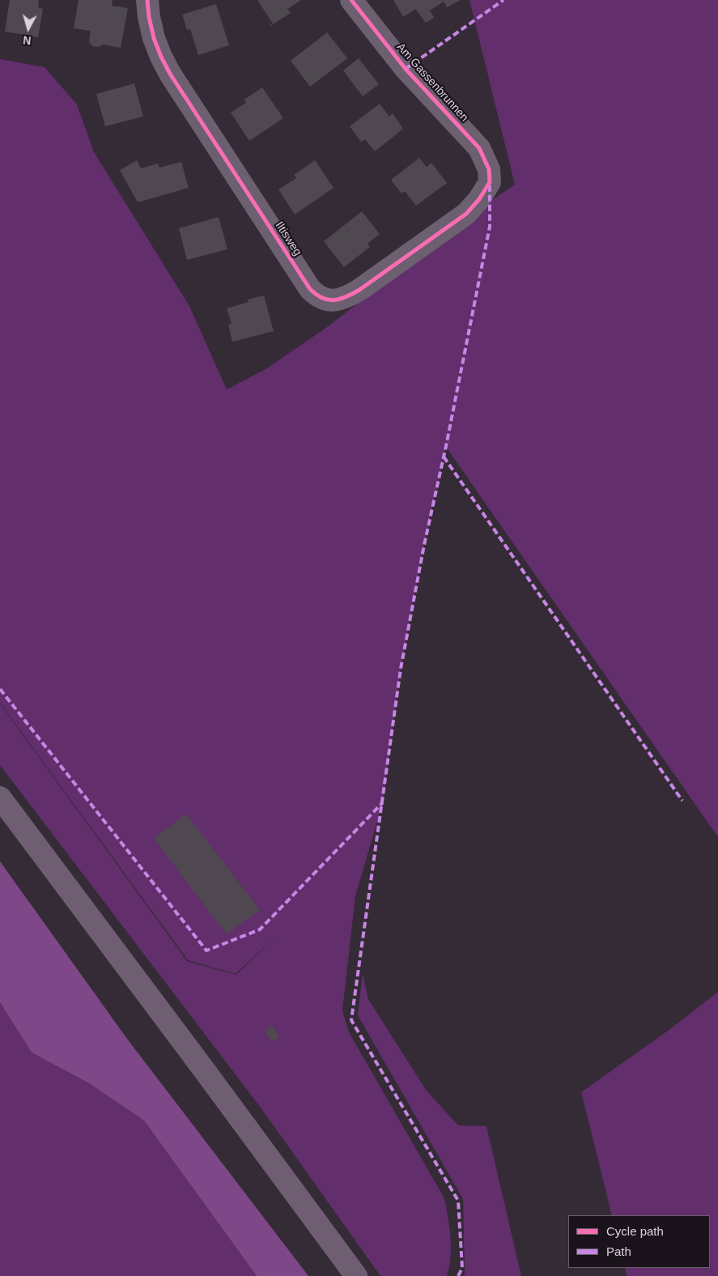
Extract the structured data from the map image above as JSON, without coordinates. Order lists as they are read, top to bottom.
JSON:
{
  "streets": {
    "street": ["Am Gassenbrunnen", "Iltisweg"]
  },
  "crossings": [
    ["Am Gassenbrunnen", "Iltisweg"]
  ],
  "legend": ["Cycle path", "Path"],
  "north": "bottom"
}
